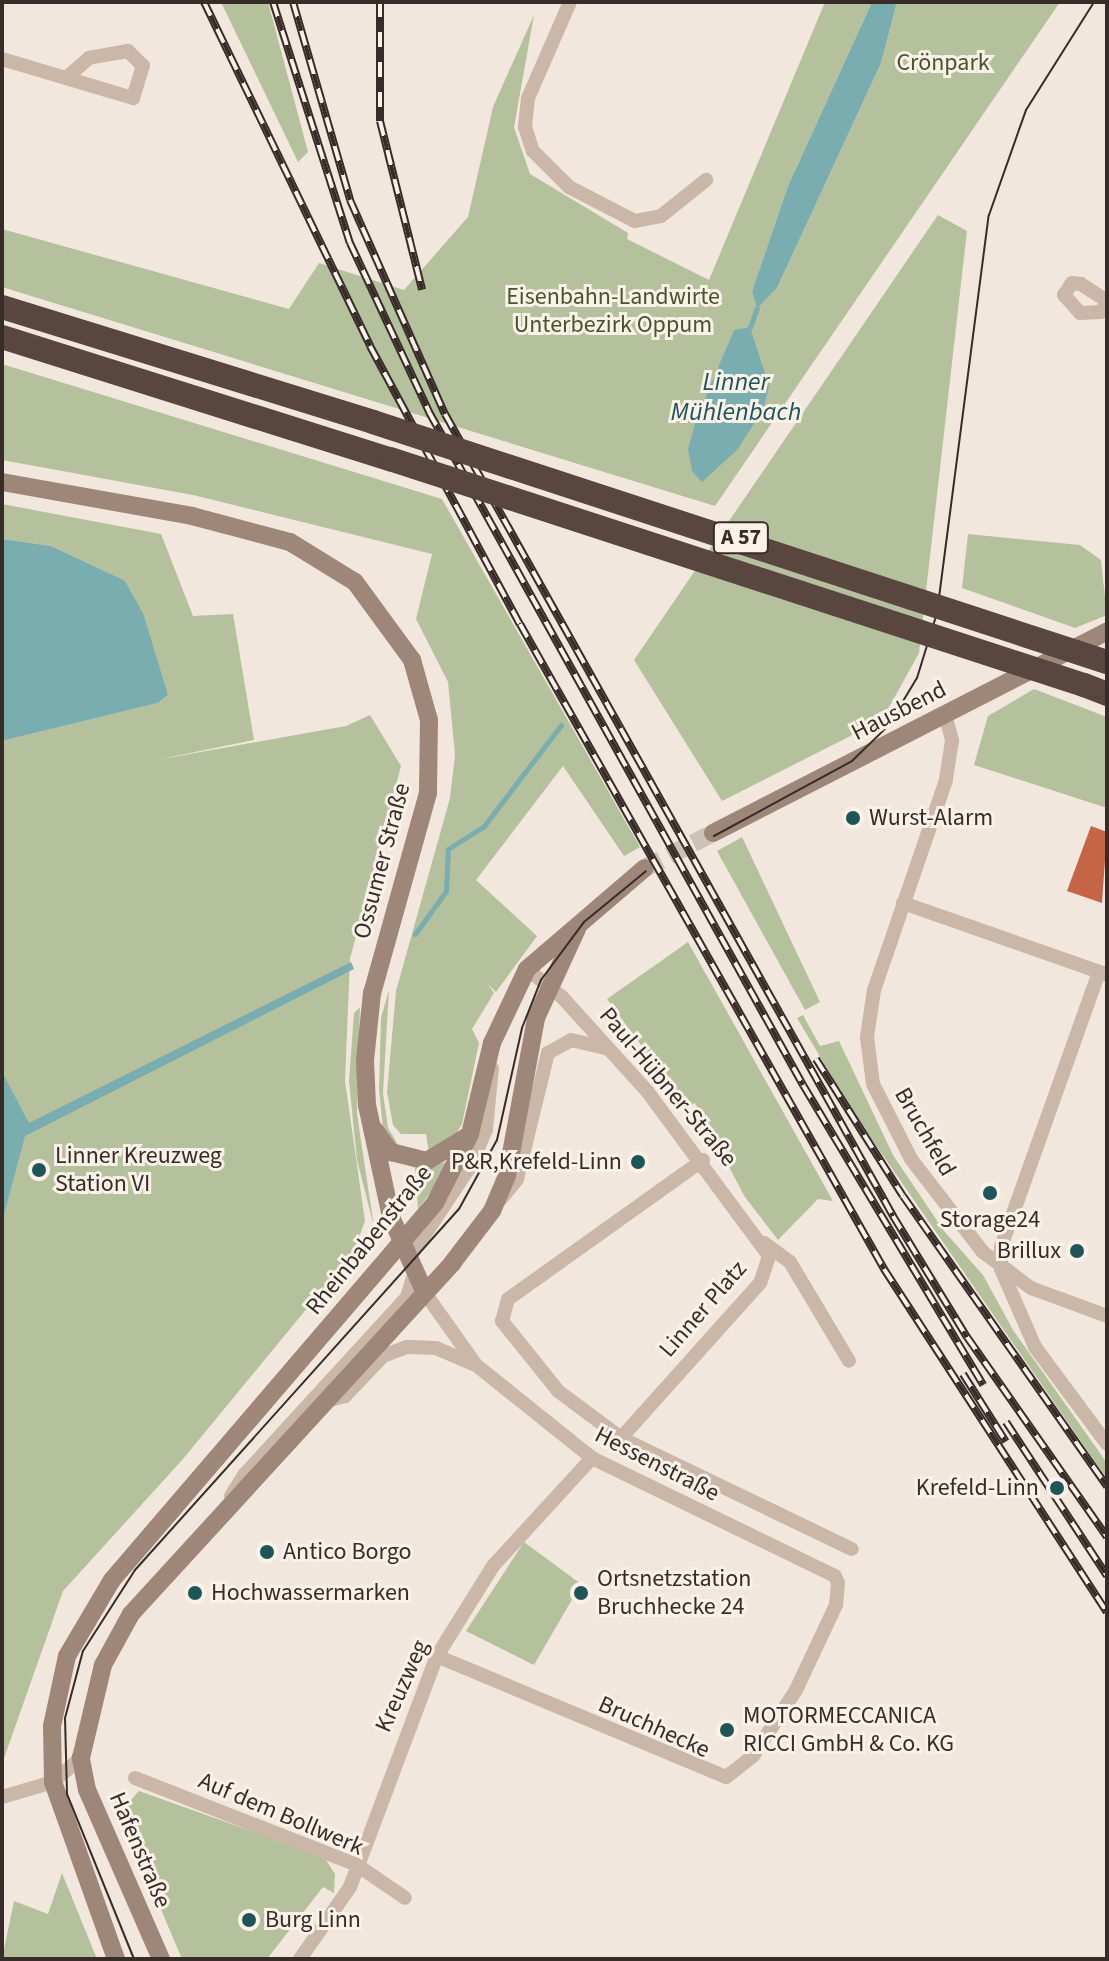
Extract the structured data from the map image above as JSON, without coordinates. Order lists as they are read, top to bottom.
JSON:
{
  "streets": {
    "highway": ["A 57"],
    "main road": [
      "Hausbend",
      "Ossumer Straße",
      "Rheinbabenstraße",
      "Hafenstraße"
    ],
    "street": [
      "Paul-Hübner-Straße",
      "Bruchfeld",
      "Linner Platz",
      "Hessenstraße",
      "Kreuzweg",
      "Bruchhecke",
      "Auf dem Bollwerk"
    ]
  },
  "crossings": [
    ["Hausbend", "Bruchfeld"],
    ["Ossumer Straße", "Rheinbabenstraße"],
    ["Ossumer Straße", "Hessenstraße"],
    ["Paul-Hübner-Straße", "Rheinbabenstraße"],
    ["Paul-Hübner-Straße", "Linner Platz"],
    ["Rheinbabenstraße", "Hessenstraße"],
    ["Rheinbabenstraße", "Hafenstraße"],
    ["Hessenstraße", "Kreuzweg"],
    ["Hessenstraße", "Bruchhecke"],
    ["Kreuzweg", "Bruchhecke"],
    ["Kreuzweg", "Auf dem Bollwerk"]
  ],
  "water": ["Linner Mühlenbach"],
  "parks": ["Crönpark", "Eisenbahn-Landwirte Unterbezirk Oppum"],
  "places": [
    "Wurst-Alarm",
    "P&R,Krefeld-Linn",
    "Linner Kreuzweg Station VI",
    "Storage24",
    "Brillux",
    "Krefeld-Linn",
    "Antico Borgo",
    "Hochwassermarken",
    "Ortsnetzstation Bruchhecke 24",
    "MOTORMECCANICA RICCI GmbH & Co. KG",
    "Burg Linn"
  ]
}
